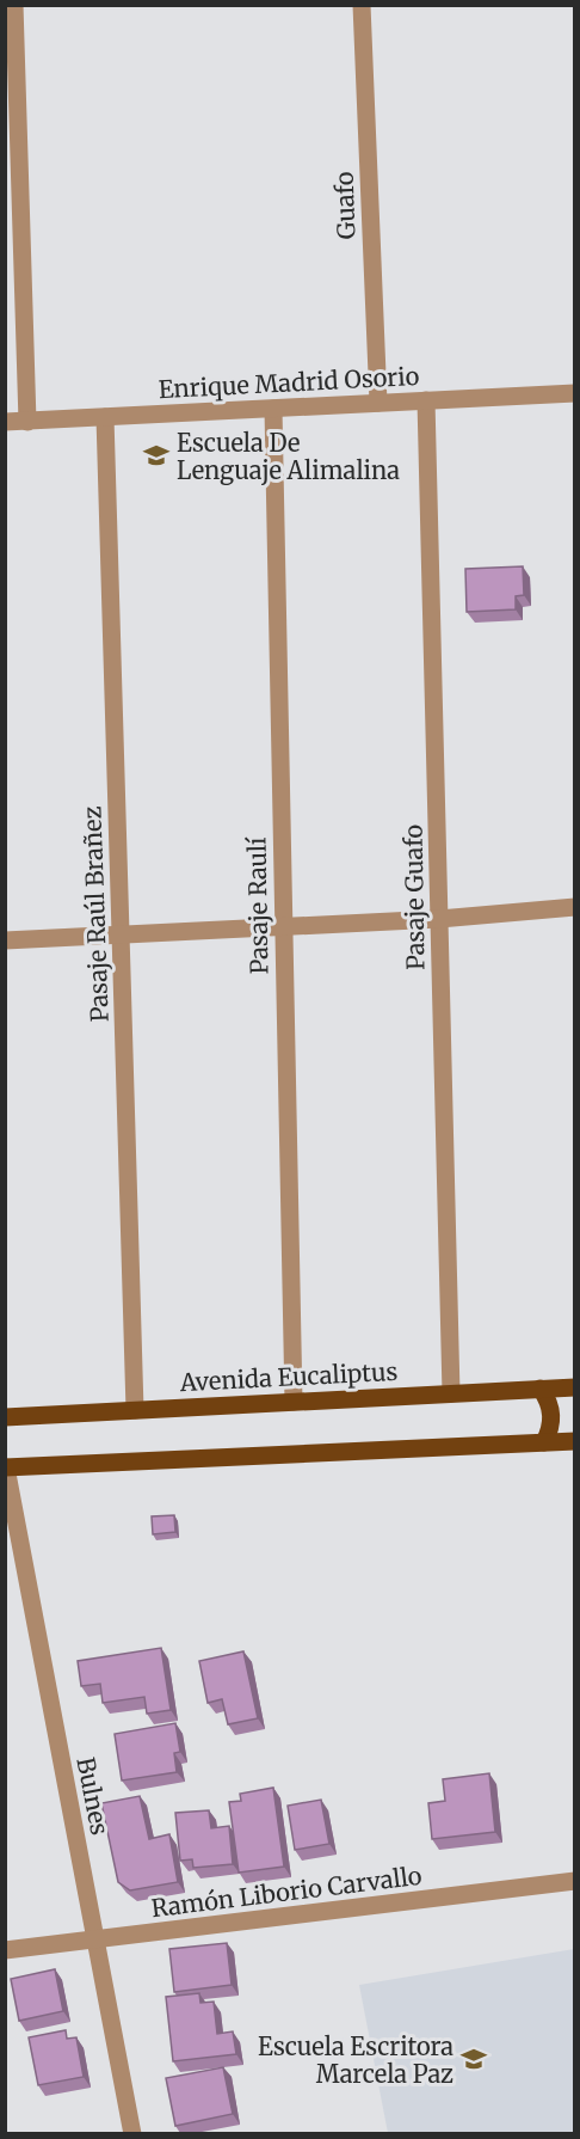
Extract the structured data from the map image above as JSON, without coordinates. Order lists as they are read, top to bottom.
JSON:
{
  "streets": {
    "main road": ["Avenida Eucaliptus"],
    "street": [
      "Guafo",
      "Enrique Madrid Osorio",
      "Pasaje Guafo",
      "Pasaje Raulí",
      "Pasaje Raúl Brañez",
      "Bulnes",
      "Ramón Liborio Carvallo"
    ]
  },
  "crossings": [
    ["Guafo", "Enrique Madrid Osorio"],
    ["Enrique Madrid Osorio", "Pasaje Guafo"],
    ["Enrique Madrid Osorio", "Pasaje Raulí"],
    ["Enrique Madrid Osorio", "Pasaje Raúl Brañez"],
    ["Pasaje Guafo", "Avenida Eucaliptus"],
    ["Pasaje Raulí", "Avenida Eucaliptus"],
    ["Pasaje Raúl Brañez", "Avenida Eucaliptus"],
    ["Bulnes", "Ramón Liborio Carvallo"]
  ],
  "places": {
    "school or university": ["Escuela De Lenguaje Alimalina", "Escuela Escritora Marcela Paz"]
  }
}
